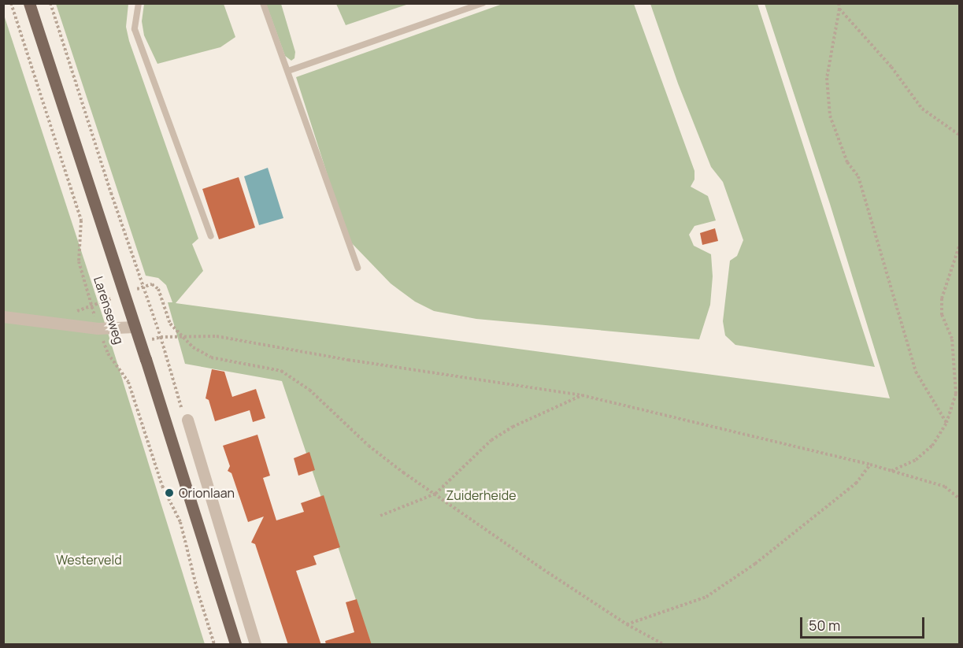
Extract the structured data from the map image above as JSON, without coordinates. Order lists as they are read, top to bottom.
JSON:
{
  "streets": {
    "main road": ["Larenseweg"]
  },
  "parks": ["Zuiderheide", "Westerveld"],
  "places": ["Orionlaan"],
  "scale_bar": "50 m"
}
